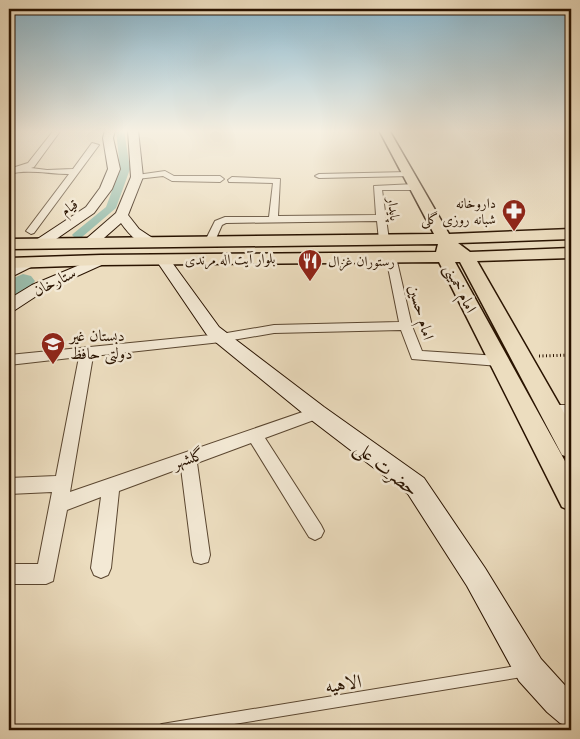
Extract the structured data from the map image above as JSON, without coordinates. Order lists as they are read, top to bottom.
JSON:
{
  "streets": {
    "main road": ["بلوار آیت اله مرندی", "امام خمینی"],
    "street": [
      "قیام",
      "پایدار",
      "ستارخان",
      "امام حسین",
      "گلشهر",
      "حضرت علی"
    ],
    "lane": ["الاهیه"]
  },
  "crossings": [
    ["قیام", "بلوار آیت اله مرندی"],
    ["پایدار", "بلوار آیت اله مرندی"],
    ["بلوار آیت اله مرندی", "ستارخان"],
    ["بلوار آیت اله مرندی", "امام خمینی"],
    ["بلوار آیت اله مرندی", "امام حسین"],
    ["بلوار آیت اله مرندی", "حضرت علی"],
    ["امام خمینی", "امام حسین"],
    ["گلشهر", "حضرت علی"],
    ["حضرت علی", "الاهیه"]
  ],
  "places": {
    "pharmacy": ["داروخانه شبانه روزی گلی"],
    "restaurant": ["رستوران غزال"],
    "school or university": ["دبستان غیر دولتی حافظ"]
  }
}
